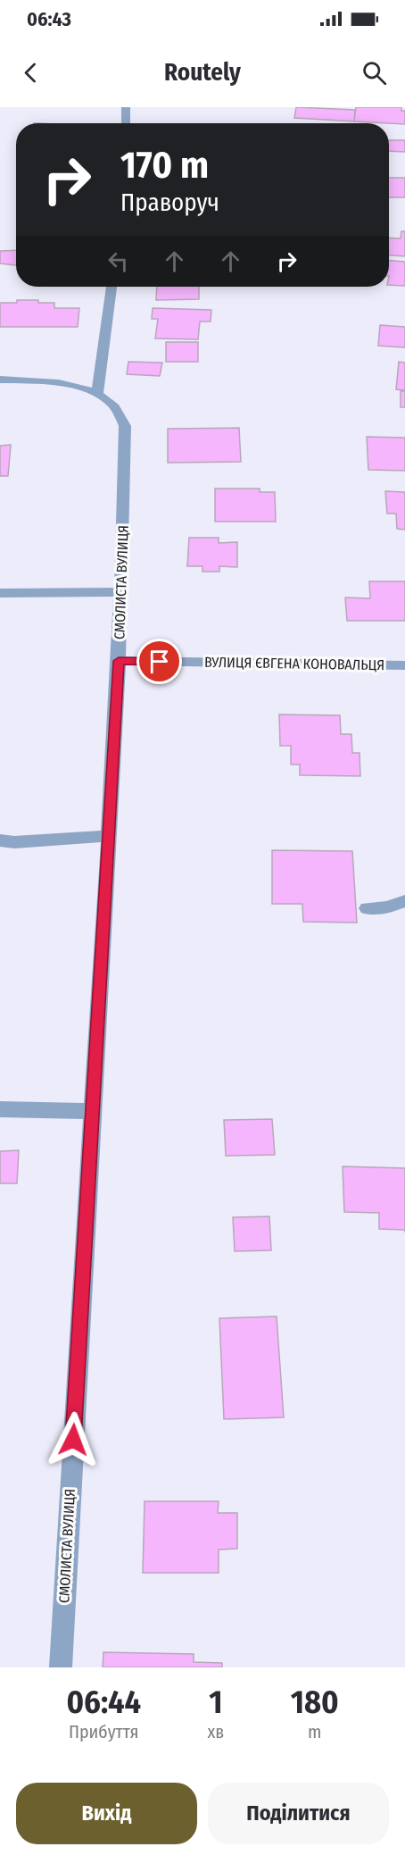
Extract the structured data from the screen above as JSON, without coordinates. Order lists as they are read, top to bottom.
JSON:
{
  "streets": {
    "street": ["СМОЛИСТА ВУЛИЦЯ", "ВУЛИЦЯ ЄВГЕНА КОНОВАЛЬЦЯ"]
  },
  "crossings": [
    ["СМОЛИСТА ВУЛИЦЯ", "ВУЛИЦЯ ЄВГЕНА КОНОВАЛЬЦЯ"]
  ],
  "page": {
    "status": "06:43",
    "header": "Routely",
    "turn": ["170 m", "Праворуч"],
    "eta": [
      "06:44",
      "Прибуття",
      "1",
      "хв",
      "180",
      "m"
    ],
    "buttons": ["Вихід", "Поділитися"]
  }
}
